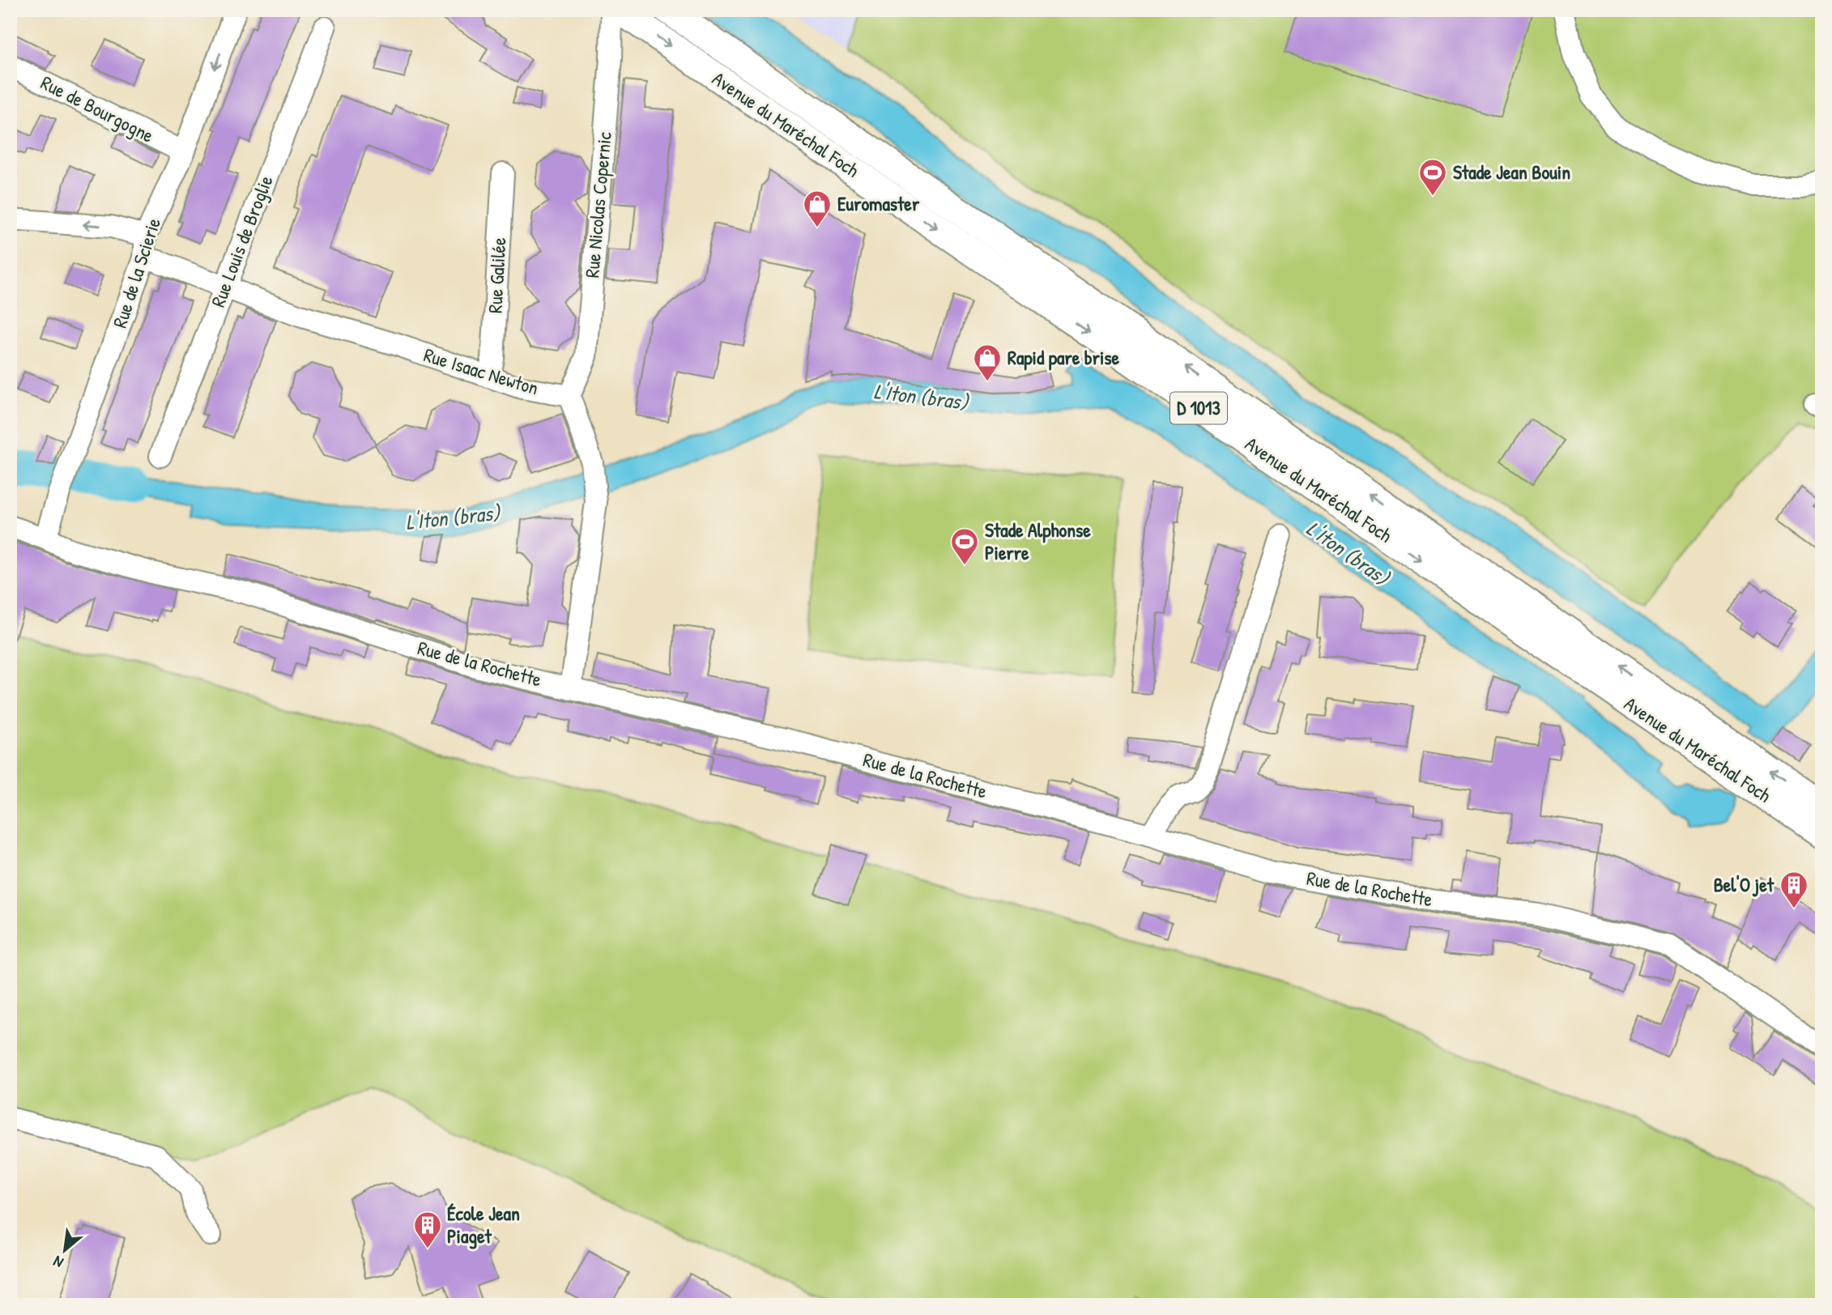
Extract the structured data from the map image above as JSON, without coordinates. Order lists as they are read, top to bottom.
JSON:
{
  "streets": {
    "main road": ["Avenue du Maréchal Foch", "D 1013"],
    "street": [
      "Rue de Bourgogne",
      "Rue Nicolas Copernic",
      "Rue Louis de Broglie",
      "Rue de la Scierie",
      "Rue Galilée",
      "Rue Isaac Newton",
      "Rue de la Rochette"
    ]
  },
  "crossings": [
    ["Rue de Bourgogne", "Rue de la Scierie"],
    ["Rue Nicolas Copernic", "Rue Isaac Newton"],
    ["Rue Louis de Broglie", "Rue Isaac Newton"],
    ["Rue de la Scierie", "Rue Isaac Newton"],
    ["Rue de la Scierie", "Rue de la Rochette"],
    ["Rue Galilée", "Rue Isaac Newton"]
  ],
  "water": ["L'Iton (bras)"],
  "places": {
    "sports": ["Stade Jean Bouin", "Stade Alphonse Pierre"],
    "shop": ["Euromaster", "Rapid pare brise"],
    "building": ["Bel'O jet", "École Jean Piaget"]
  },
  "north": "bottom left"
}
